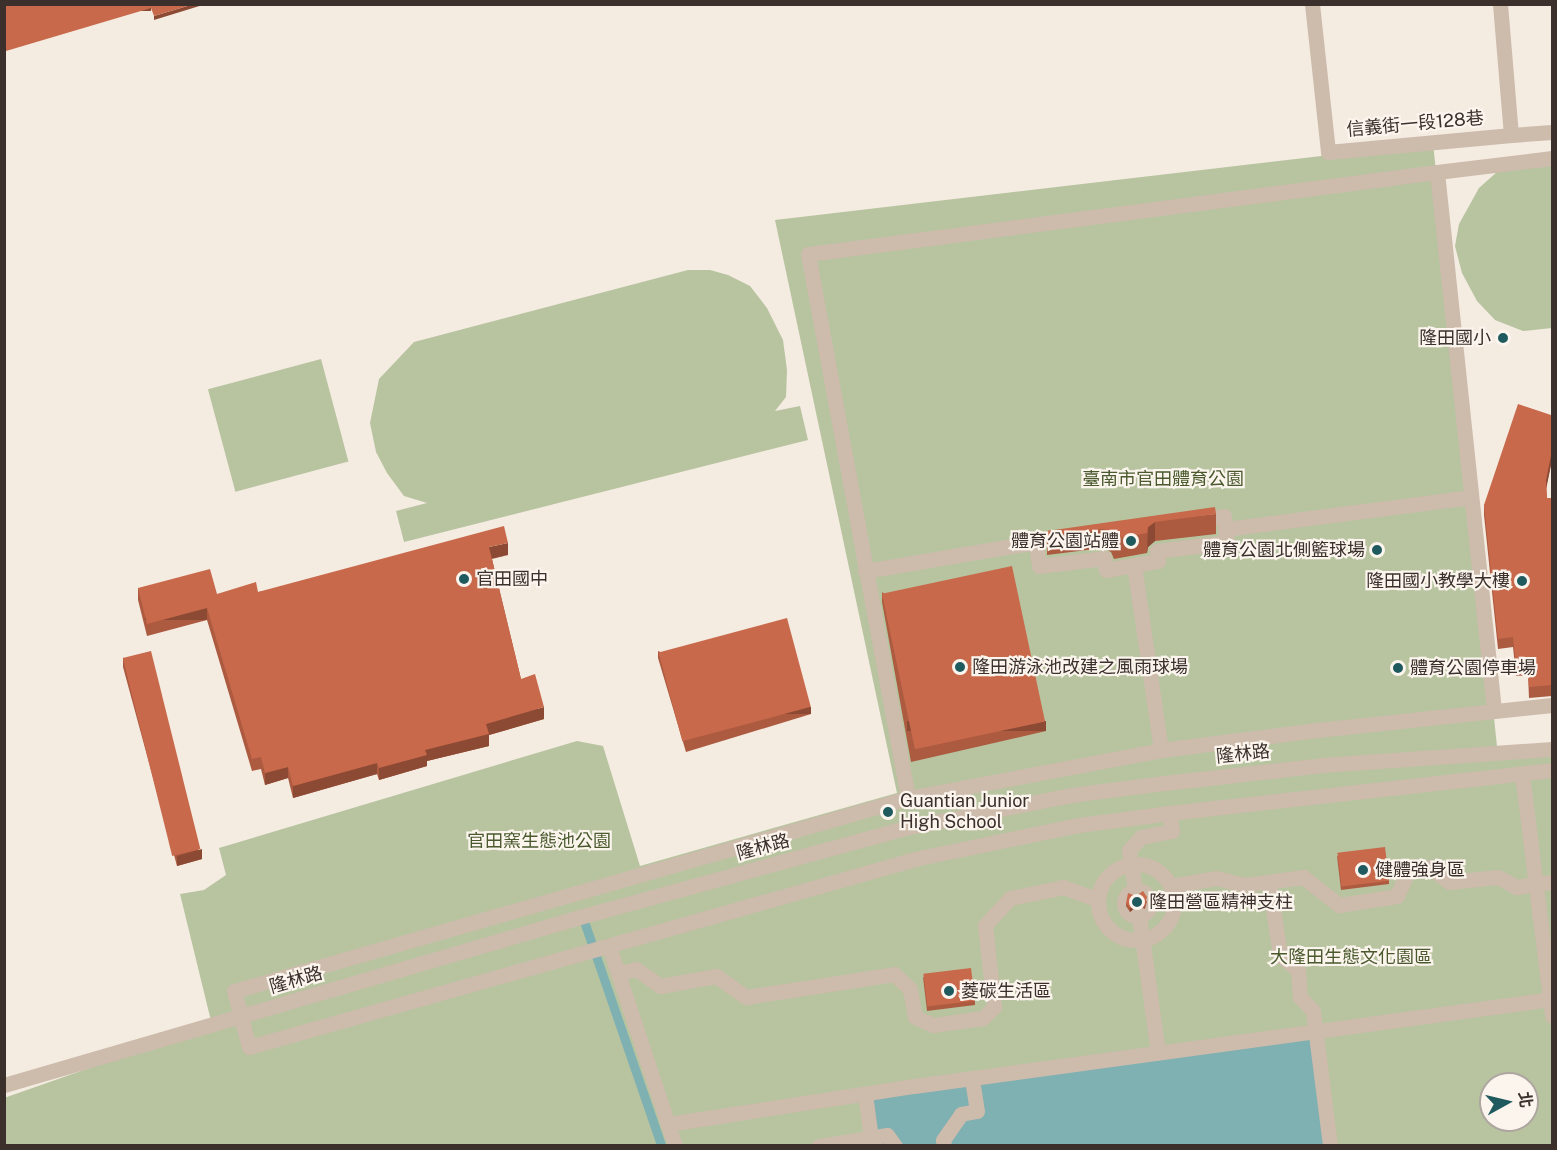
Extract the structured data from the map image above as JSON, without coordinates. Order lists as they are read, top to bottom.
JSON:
{
  "streets": {
    "street": ["信義街一段128巷", "隆林路"]
  },
  "parks": ["臺南市官田體育公園", "官田窯生態池公園", "大隆田生態文化園區"],
  "places": [
    "隆田國小",
    "體育公園站體",
    "體育公園北側籃球場",
    "官田國中",
    "隆田國小教學大樓",
    "隆田游泳池改建之風雨球場",
    "體育公園停車場",
    "Guantian Junior High School",
    "健體強身區",
    "隆田營區精神支柱",
    "菱碳生活區"
  ],
  "north": "right"
}
